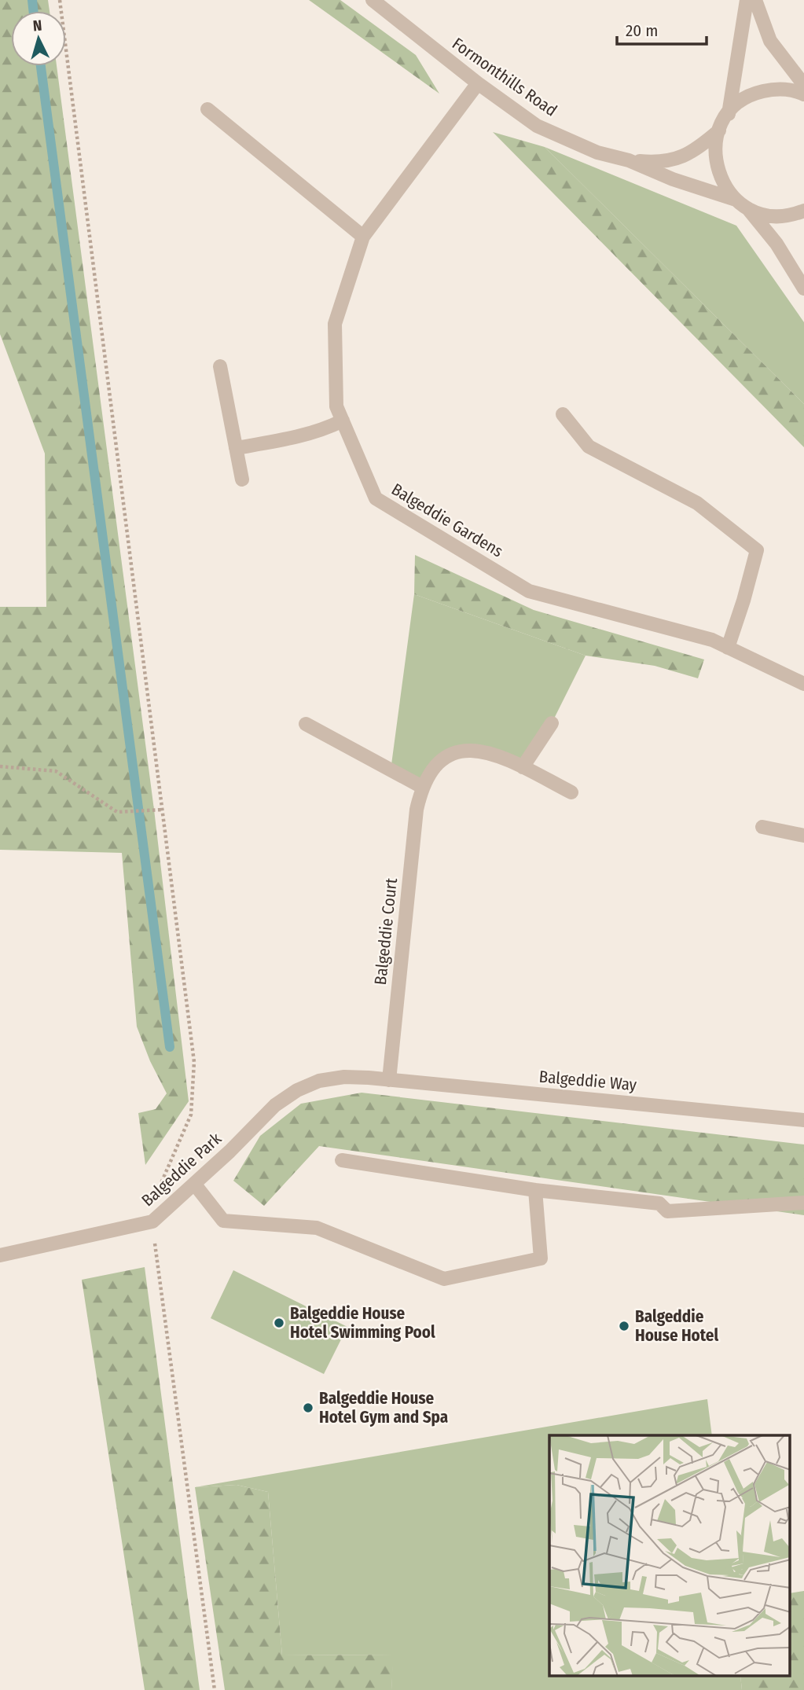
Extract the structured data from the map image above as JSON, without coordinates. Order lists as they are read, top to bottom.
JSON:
{
  "streets": {
    "street": [
      "Formonthills Road",
      "Balgeddie Gardens",
      "Balgeddie Court",
      "Balgeddie Way",
      "Balgeddie Park"
    ]
  },
  "crossings": [
    ["Formonthills Road", "Balgeddie Gardens"],
    ["Balgeddie Court", "Balgeddie Way"],
    ["Balgeddie Way", "Balgeddie Park"]
  ],
  "places": ["Balgeddie House Hotel Swimming Pool", "Balgeddie House Hotel", "Balgeddie House Hotel Gym and Spa"],
  "scale_bar": "20 m",
  "north": "top"
}
